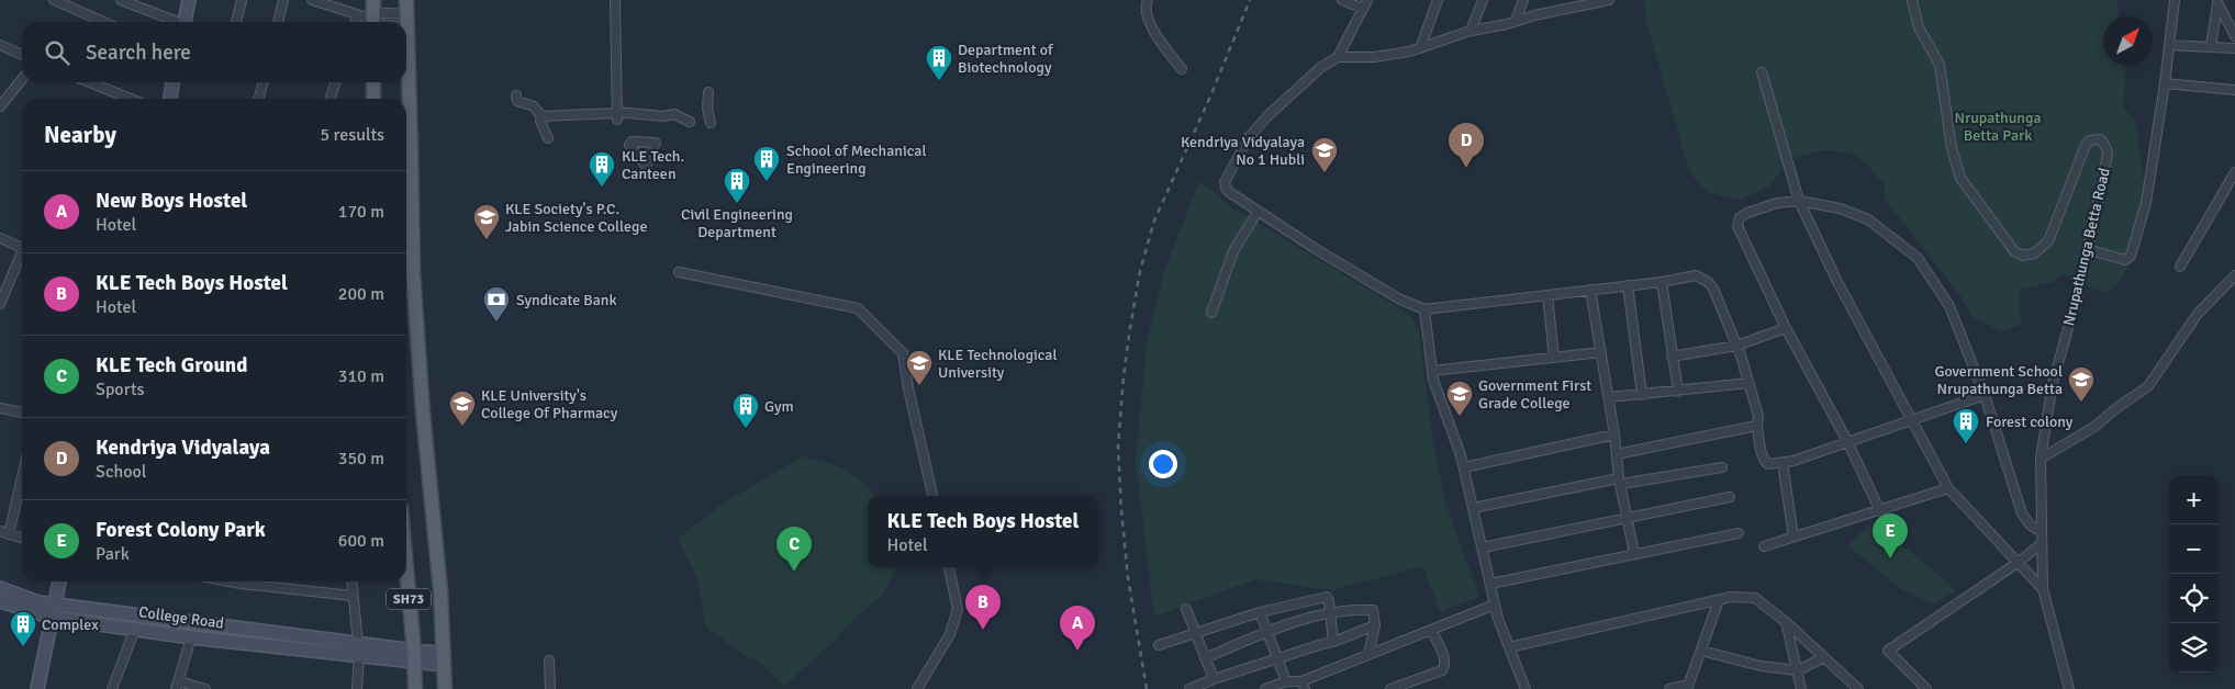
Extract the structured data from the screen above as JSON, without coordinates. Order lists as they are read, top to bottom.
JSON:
{
  "streets": {
    "main road": ["SH73", "College Road"],
    "street": ["Nrupathunga Betta Road"]
  },
  "crossings": [
    ["SH73", "College Road"]
  ],
  "parks": ["Nrupathunga Betta Park"],
  "places": {
    "building": [
      "Department of Biotechnology",
      "School of Mechanical Engineering",
      "KLE Tech. Canteen",
      "Civil Engineering Department",
      "Gym",
      "Forest colony",
      "Complex"
    ],
    "school or university": [
      "Kendriya Vidyalaya No 1 Hubli",
      "KLE Society's P.C. Jabin Science College",
      "KLE Technological University",
      "Government School Nrupathunga Betta",
      "Government First Grade College",
      "KLE University's College Of Pharmacy"
    ],
    "bank": ["Syndicate Bank"]
  },
  "north": "top right",
  "page": {
    "search": "Search here",
    "heading": ["Nearby", "5 results"],
    "pins": [
      "D",
      "E",
      "C",
      "B",
      "A"
    ],
    "list": [
      {
        "mark": "A",
        "name": "New Boys Hostel",
        "note": "Hotel",
        "value": "170 m"
      },
      {
        "mark": "B",
        "name": "KLE Tech Boys Hostel",
        "note": "Hotel",
        "value": "200 m"
      },
      {
        "mark": "C",
        "name": "KLE Tech Ground",
        "note": "Sports",
        "value": "310 m"
      },
      {
        "mark": "D",
        "name": "Kendriya Vidyalaya",
        "note": "School",
        "value": "350 m"
      },
      {
        "mark": "E",
        "name": "Forest Colony Park",
        "note": "Park",
        "value": "600 m"
      }
    ],
    "map_buttons": ["+", "−"],
    "popup": ["KLE Tech Boys Hostel", "Hotel"]
  }
}
